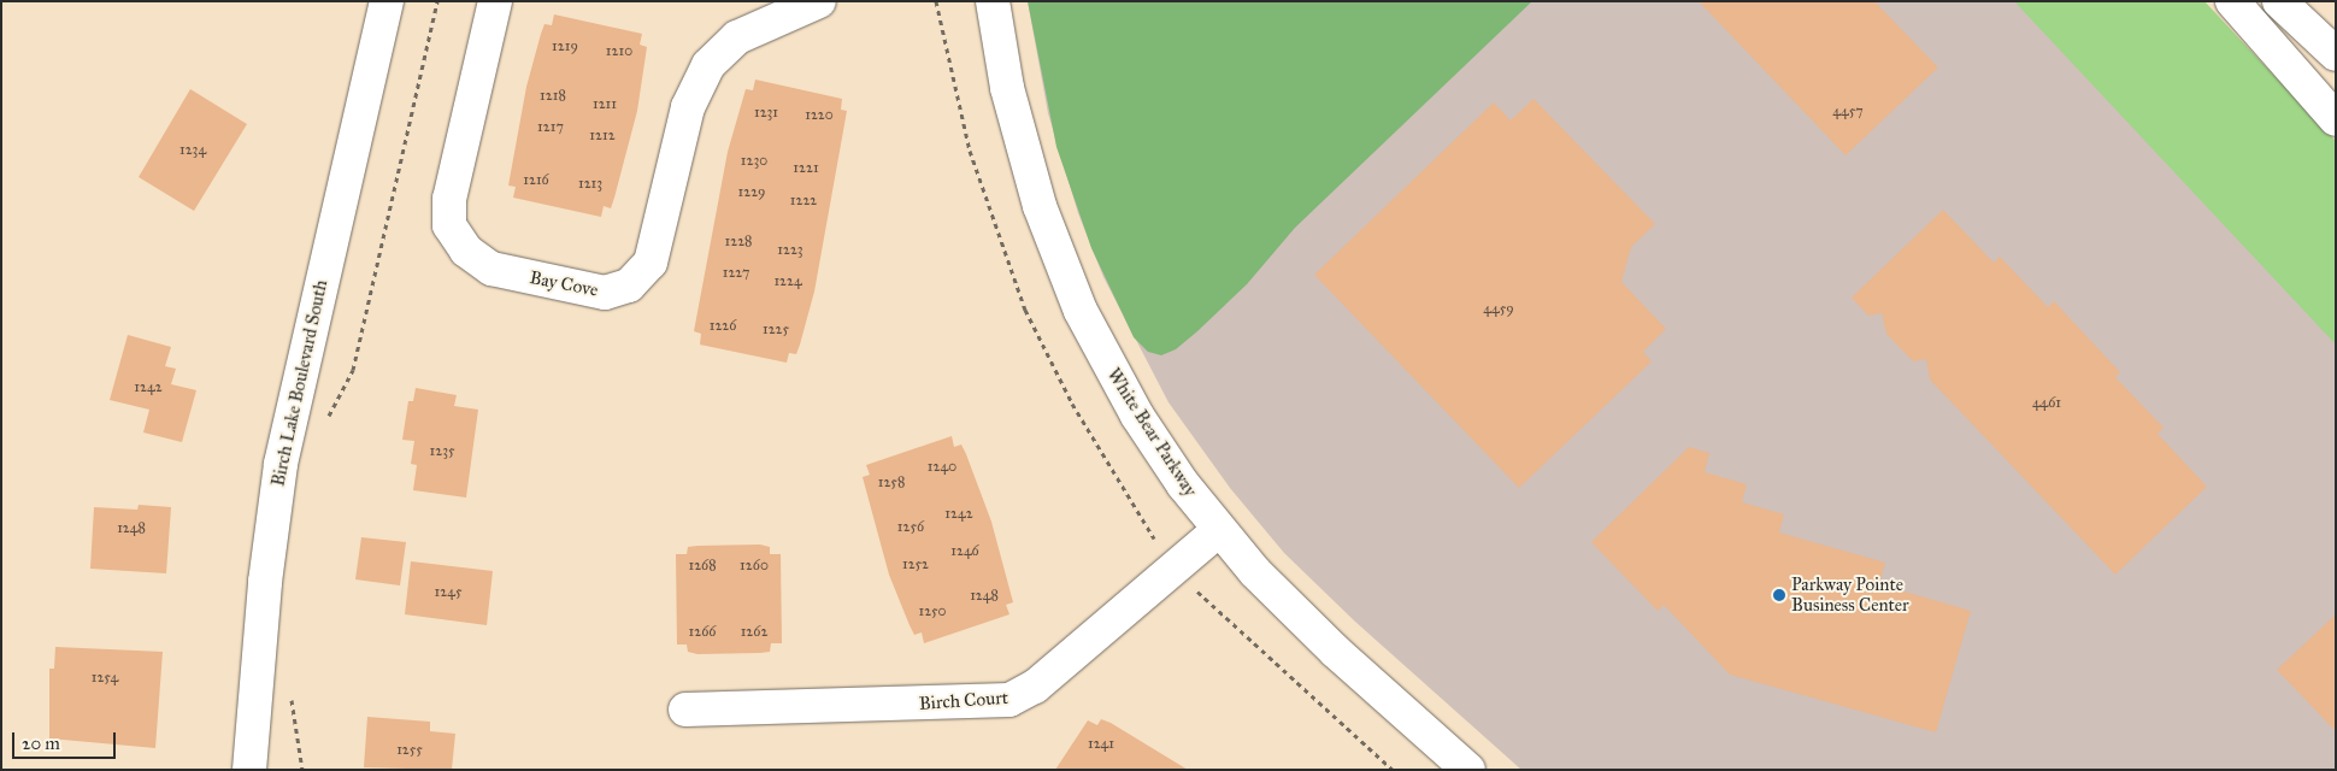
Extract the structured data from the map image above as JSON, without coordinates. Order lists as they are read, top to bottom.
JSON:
{
  "streets": {
    "main road": [
      "Bay Cove",
      "Birch Lake Boulevard South",
      "White Bear Parkway",
      "Birch Court"
    ]
  },
  "crossings": [
    ["White Bear Parkway", "Birch Court"]
  ],
  "places": ["Parkway Pointe Business Center"],
  "house_numbers": [
    "1219",
    "1210",
    "1218",
    "1211",
    "4457",
    "1231",
    "1220",
    "1217",
    "1212",
    "1234",
    "1230",
    "1221",
    "1216",
    "1213",
    "1229",
    "1222",
    "1228",
    "1223",
    "1227",
    "1224",
    "4459",
    "1226",
    "1225",
    "1242",
    "4461",
    "1235",
    "1240",
    "1258",
    "1242",
    "1256",
    "1248",
    "1246",
    "1252",
    "1268",
    "1260",
    "1245",
    "1248",
    "1250",
    "1266",
    "1262",
    "1254",
    "1241",
    "1255"
  ],
  "scale_bar": "20 m"
}
